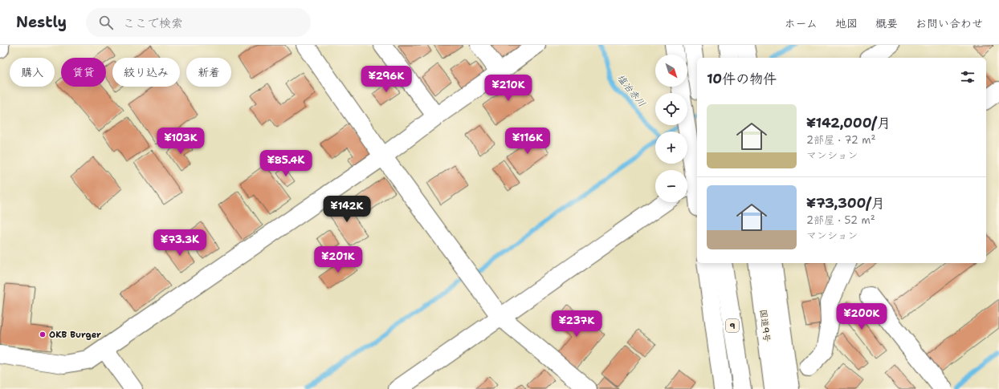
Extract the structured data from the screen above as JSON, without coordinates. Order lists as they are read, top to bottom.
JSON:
{
  "streets": {
    "main road": ["9", "国道9号"]
  },
  "water": ["塩冶赤川"],
  "places": ["OKB Burger"],
  "north": "bottom right",
  "page": {
    "header": "Nestly",
    "search": "ここで検索",
    "nav": [
      "ホーム",
      "地図",
      "概要",
      "お問い合わせ"
    ],
    "map_buttons": ["+", "−"],
    "chip": [
      "購入",
      "賃貸",
      "絞り込み",
      "新着"
    ],
    "heading": "10件の物件",
    "price": [
      "¥296K",
      "¥210K",
      "¥103K",
      "¥116K",
      "¥85.4K",
      "¥142K",
      "¥73.3K",
      "¥201K",
      "¥200K",
      "¥237K"
    ],
    "list": [
      {
        "name": "¥142,000/月",
        "note": "2部屋 · 72 m² · マンション"
      },
      {
        "name": "¥73,300/月",
        "note": "2部屋 · 52 m² · マンション"
      }
    ]
  }
}
